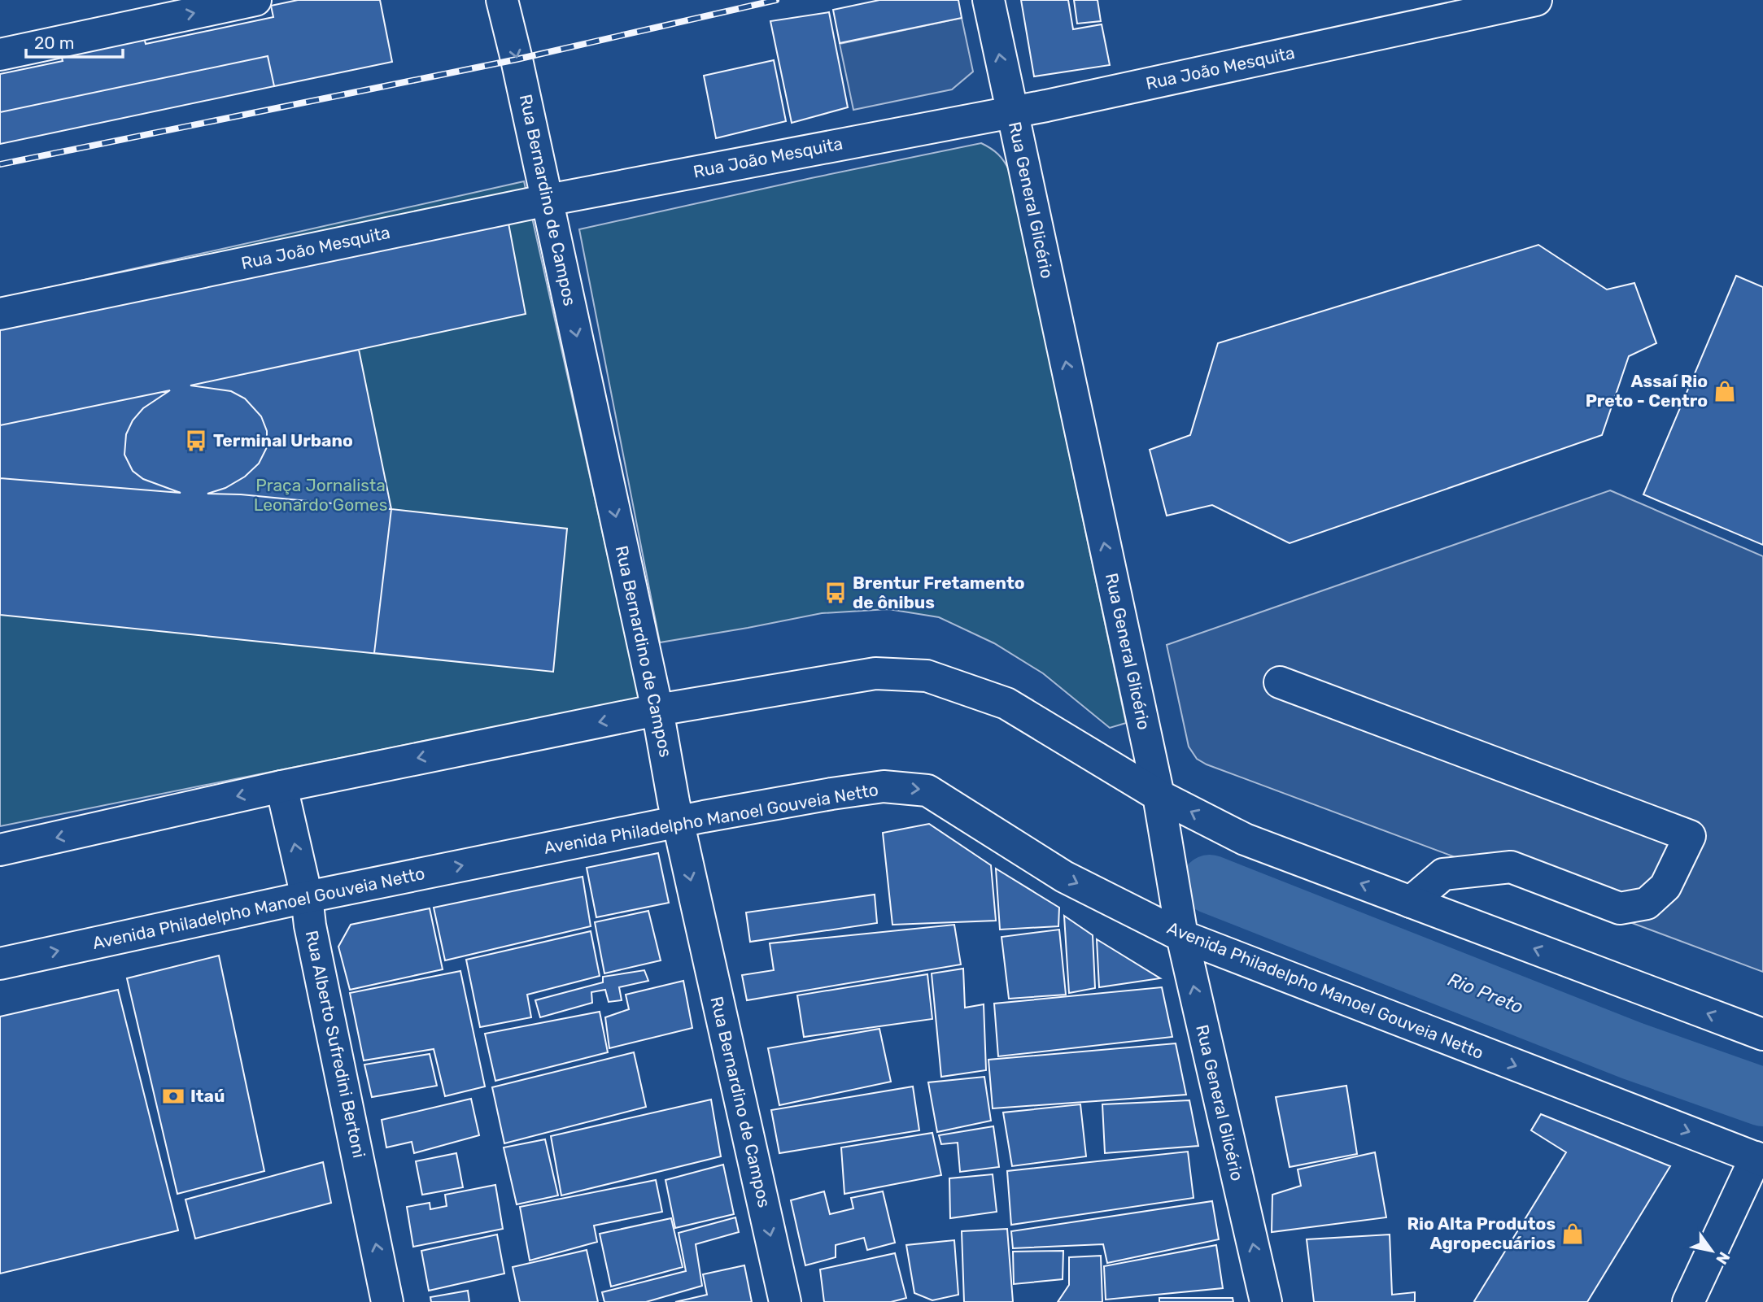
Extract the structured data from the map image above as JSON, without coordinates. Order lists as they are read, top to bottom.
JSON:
{
  "streets": {
    "main road": [
      "Rua João Mesquita",
      "Rua Bernardino de Campos",
      "Rua General Glicério",
      "Avenida Philadelpho Manoel Gouveia Netto",
      "Rua Alberto Sufredini Bertoni"
    ]
  },
  "crossings": [
    ["Rua João Mesquita", "Rua Bernardino de Campos"],
    ["Rua João Mesquita", "Rua General Glicério"],
    ["Rua Bernardino de Campos", "Avenida Philadelpho Manoel Gouveia Netto"],
    ["Rua General Glicério", "Avenida Philadelpho Manoel Gouveia Netto"],
    ["Avenida Philadelpho Manoel Gouveia Netto", "Rua Alberto Sufredini Bertoni"]
  ],
  "one_way": ["Rua Bernardino de Campos", "Rua General Glicério", "Rua Alberto Sufredini Bertoni"],
  "water": ["Rio Preto"],
  "parks": ["Praça Jornalista Leonardo Gomes"],
  "places": {
    "shop": ["Assaí Rio Preto - Centro", "Rio Alta Produtos Agropecuários"],
    "bus stop": ["Terminal Urbano", "Brentur Fretamento de ônibus"],
    "bank": ["Itaú"]
  },
  "scale_bar": "20 m",
  "north": "bottom right"
}
